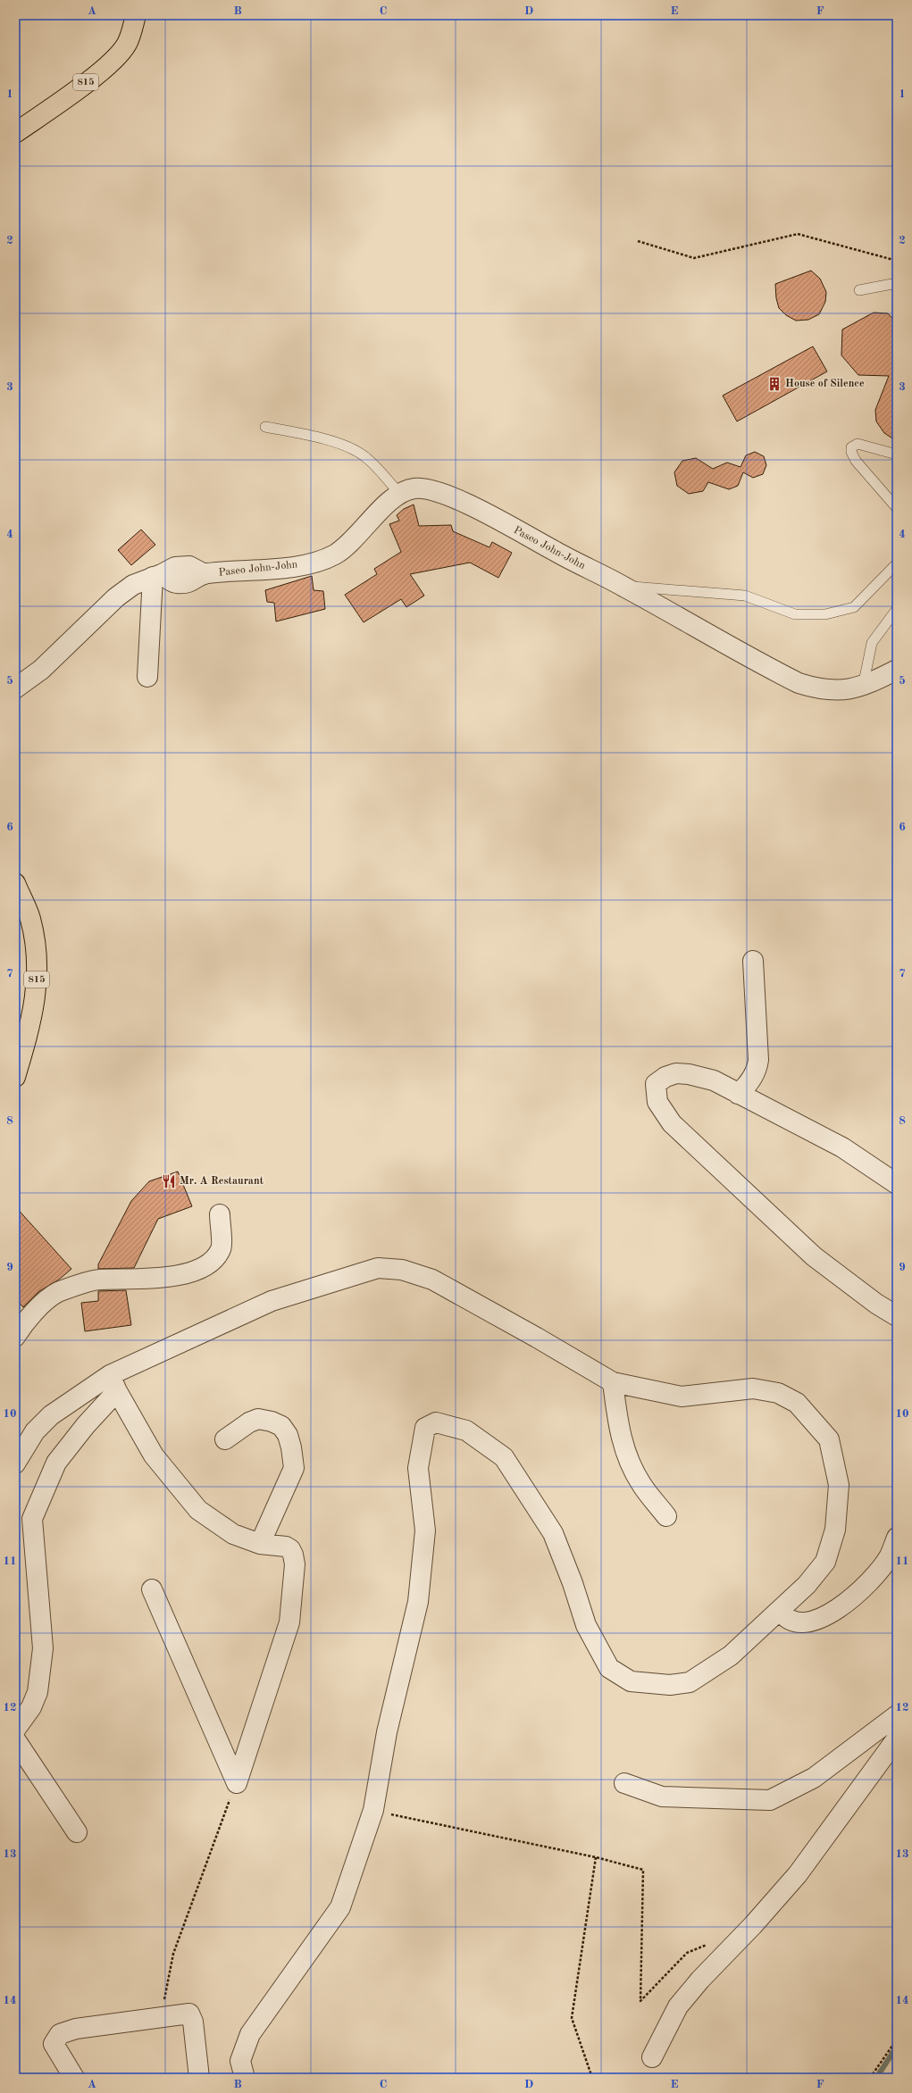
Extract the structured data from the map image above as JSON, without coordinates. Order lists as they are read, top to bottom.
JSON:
{
  "streets": {
    "main road": ["815"],
    "street": ["Paseo John-John"]
  },
  "places": {
    "building": ["House of Silence"],
    "restaurant": ["Mr. A Restaurant"]
  },
  "grid": {
    "columns": [
      "A",
      "B",
      "C",
      "D",
      "E",
      "F"
    ],
    "rows": [
      "1",
      "2",
      "3",
      "4",
      "5",
      "6",
      "7",
      "8",
      "9",
      "10",
      "11",
      "12",
      "13",
      "14"
    ]
  }
}
